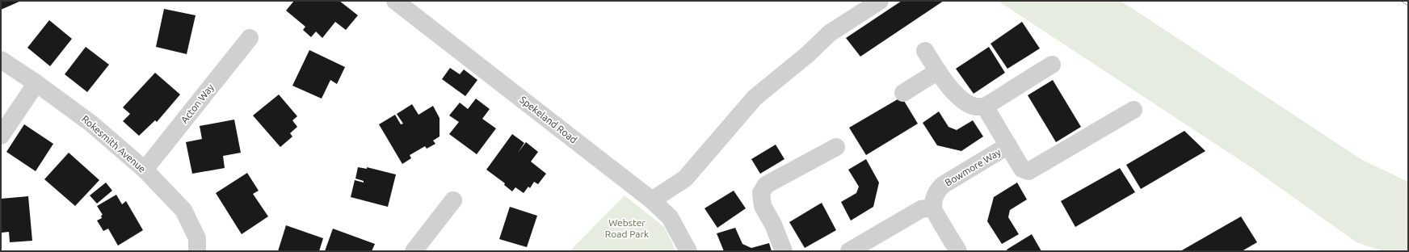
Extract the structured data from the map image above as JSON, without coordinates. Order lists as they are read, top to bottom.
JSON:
{
  "streets": {
    "street": [
      "Acton Way",
      "Spekeland Road",
      "Rokesmith Avenue",
      "Bowmore Way"
    ]
  },
  "crossings": [
    ["Acton Way", "Rokesmith Avenue"]
  ],
  "parks": ["Webster Road Park"]
}
